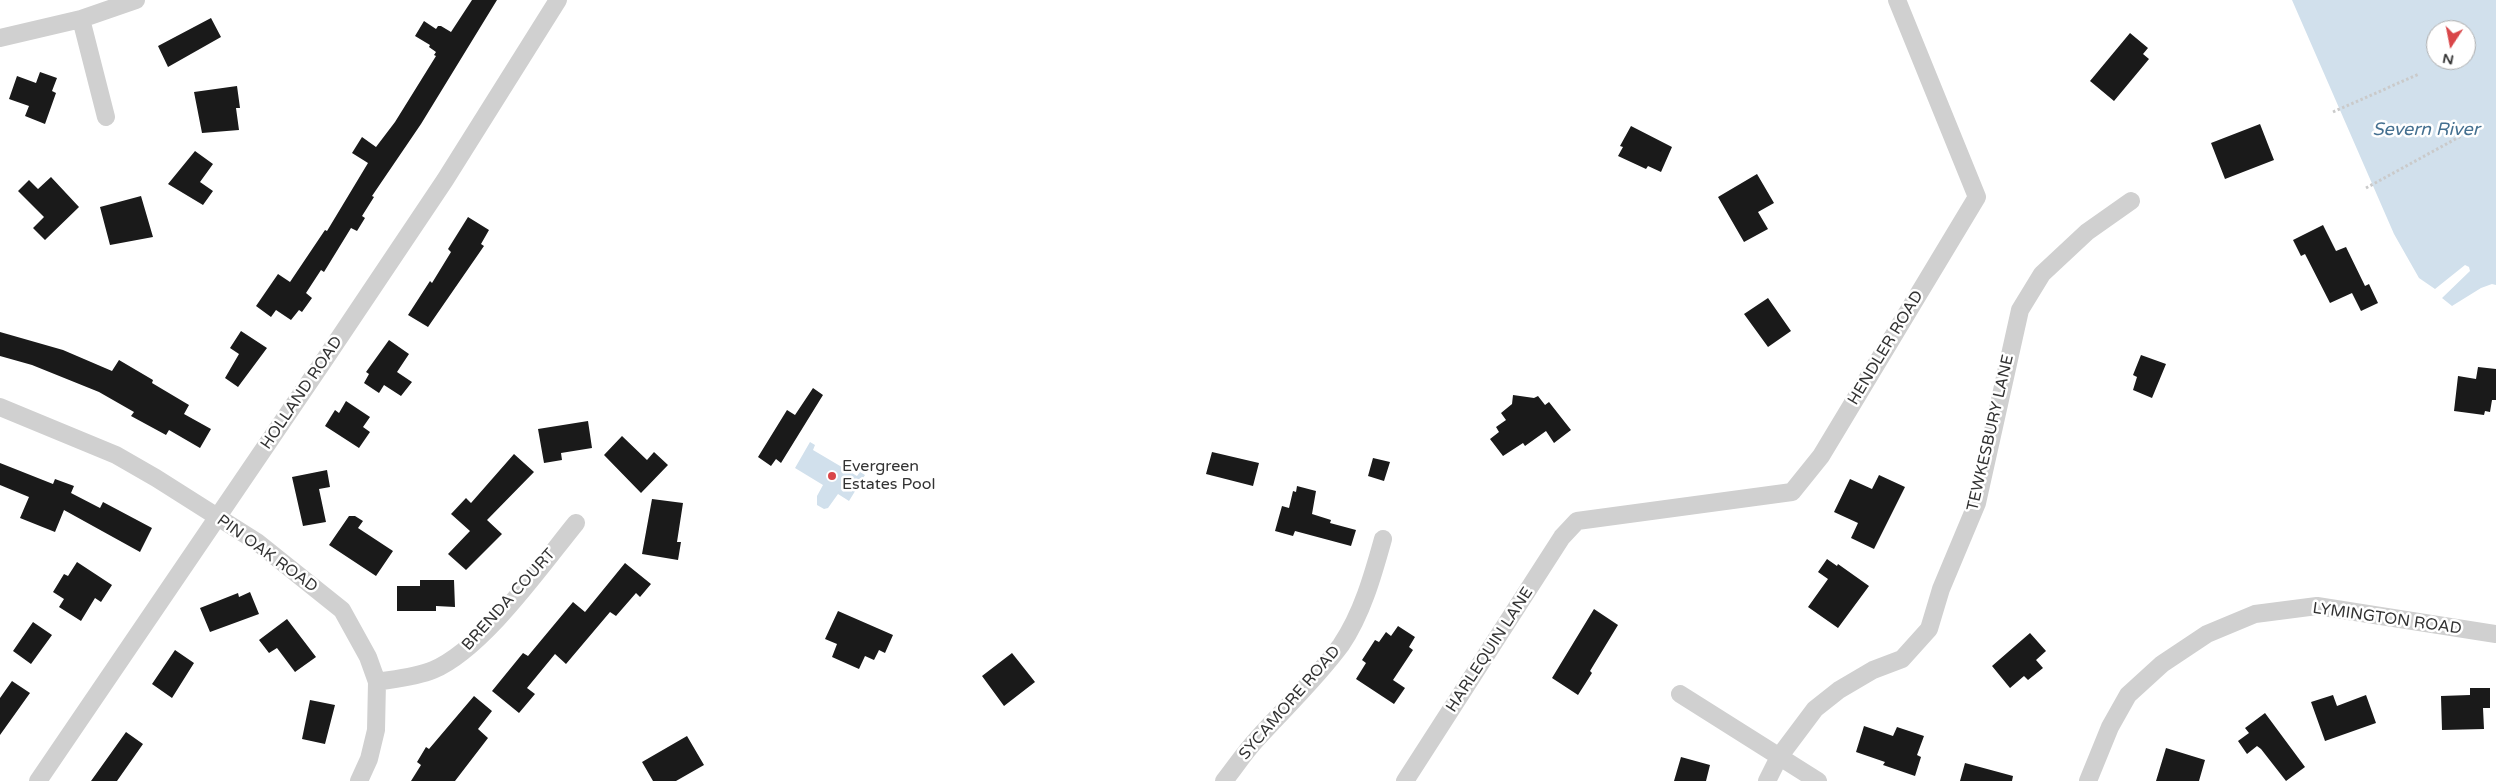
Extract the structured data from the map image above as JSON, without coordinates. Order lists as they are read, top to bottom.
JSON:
{
  "streets": {
    "street": [
      "HENDLER ROAD",
      "HOLLAND ROAD",
      "TEWKESBURY LANE",
      "PIN OAK ROAD",
      "BRENDA COURT",
      "LYMINGTON ROAD",
      "HARLEQUIN LANE",
      "SYCAMORE ROAD"
    ]
  },
  "crossings": [
    ["HENDLER ROAD", "HARLEQUIN LANE"],
    ["HOLLAND ROAD", "PIN OAK ROAD"],
    ["PIN OAK ROAD", "BRENDA COURT"]
  ],
  "water": ["Severn River"],
  "places": ["Evergreen Estates Pool"],
  "north": "bottom"
}
